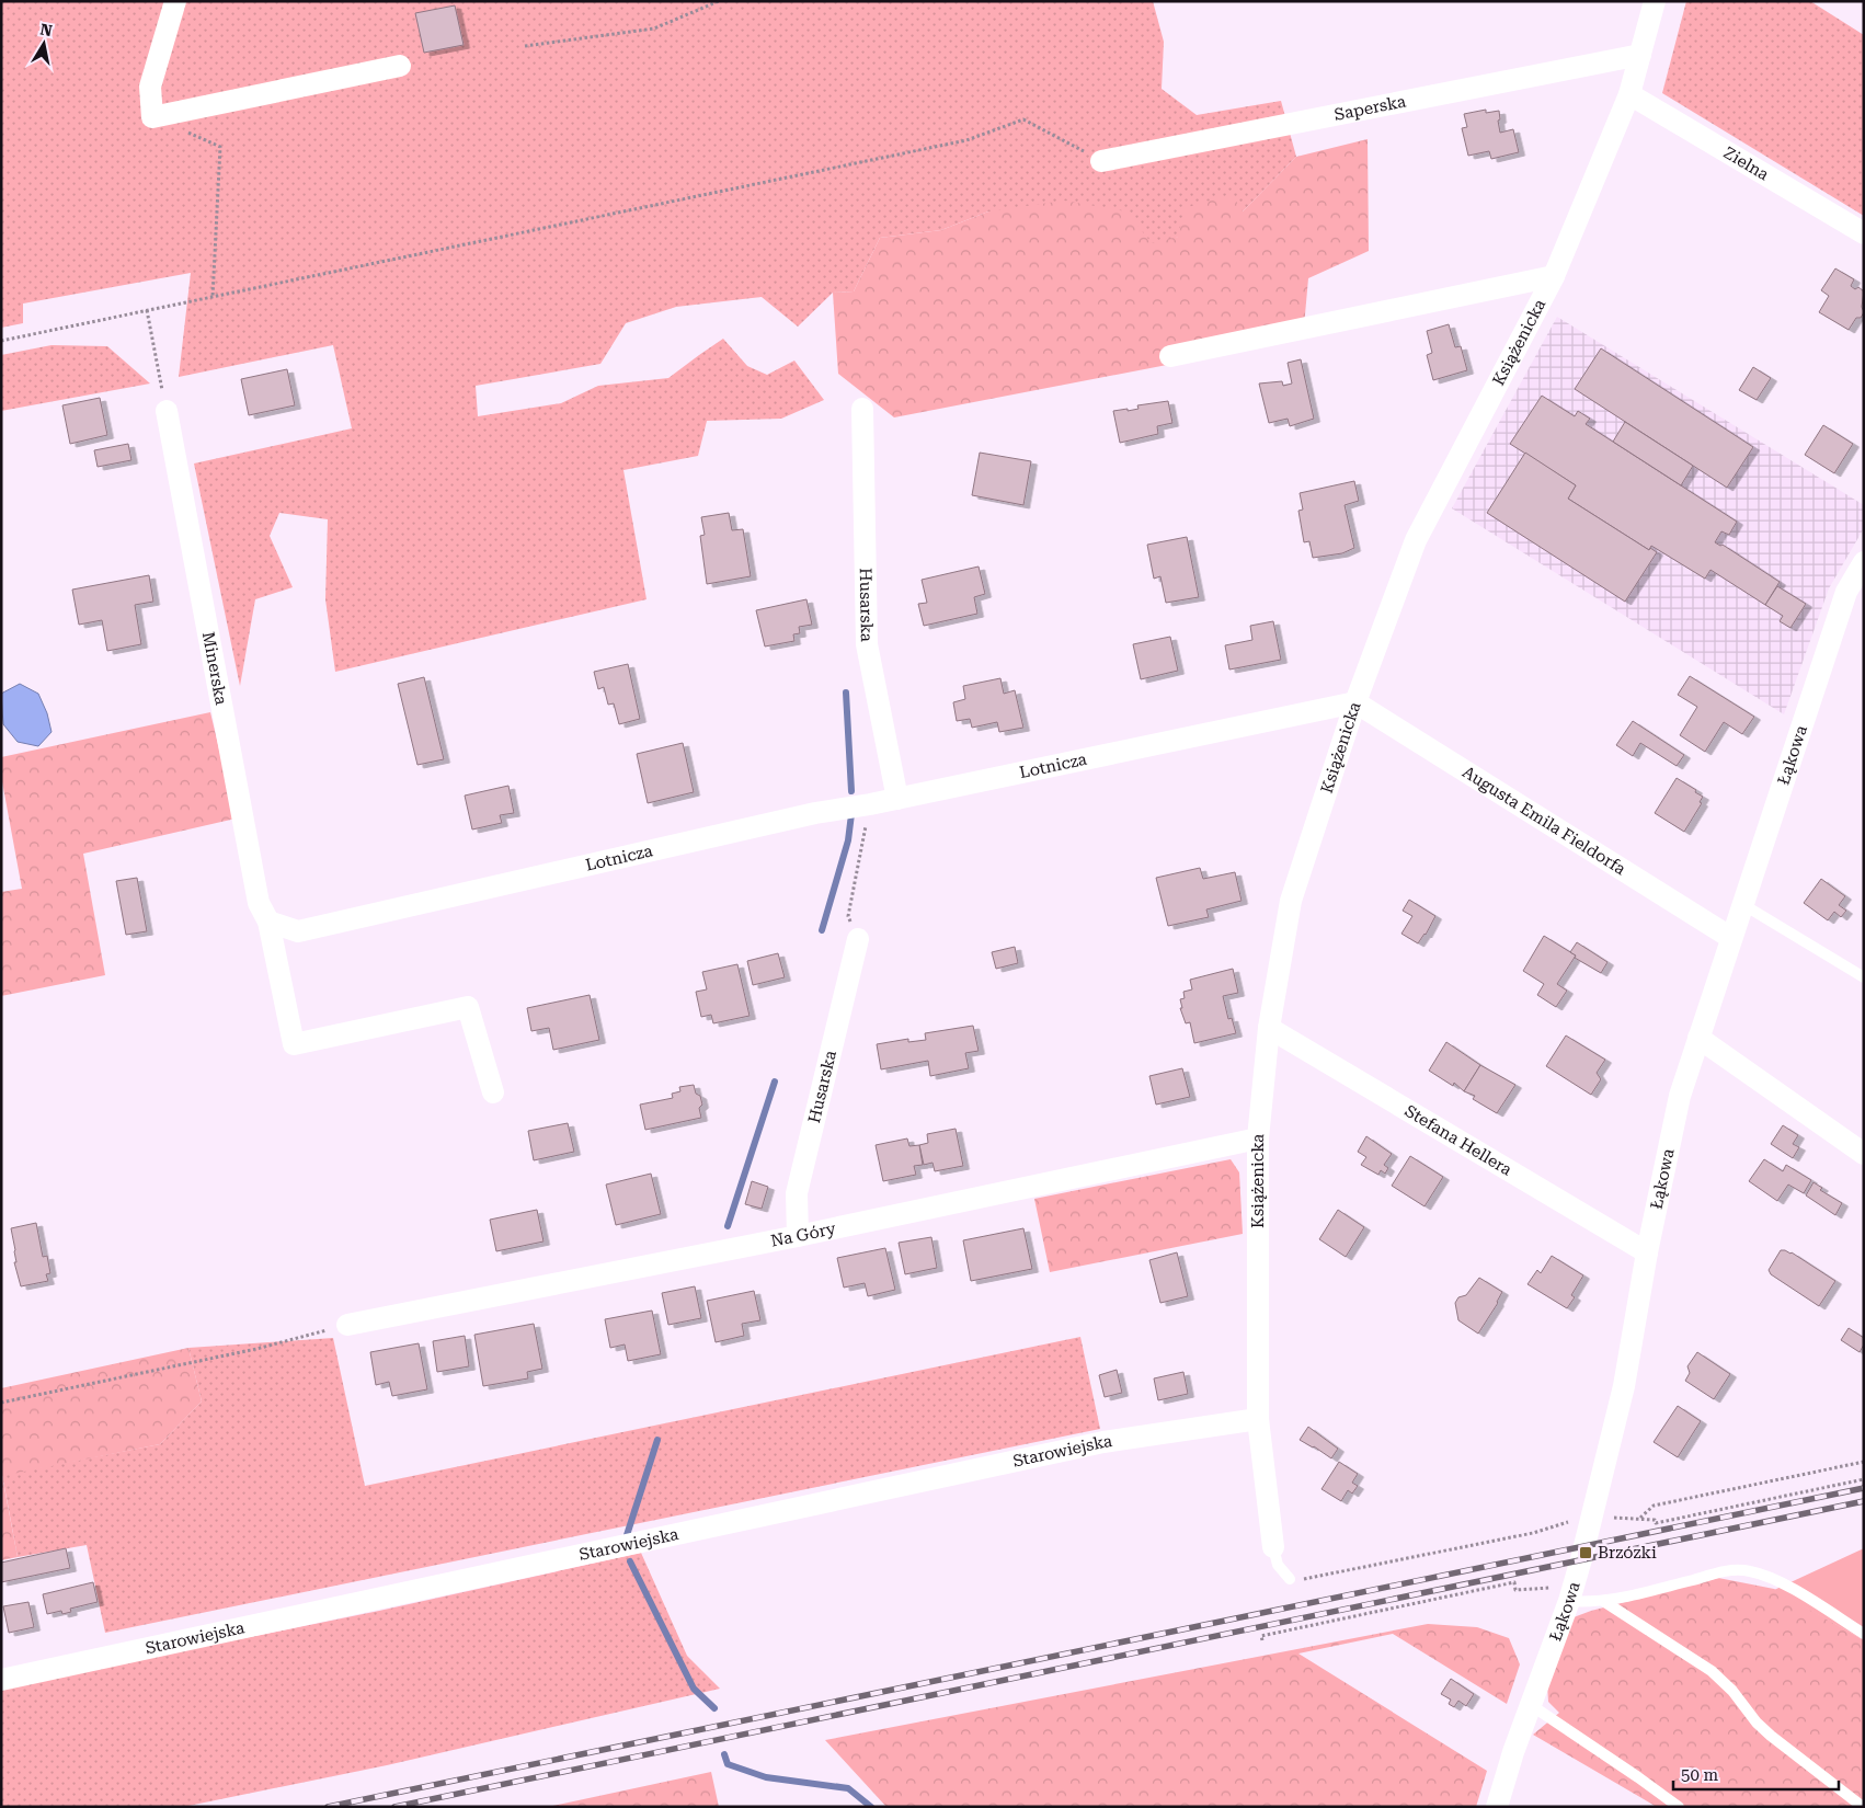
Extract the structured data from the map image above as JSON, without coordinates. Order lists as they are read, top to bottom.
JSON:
{
  "streets": {
    "street": [
      "Saperska",
      "Zielna",
      "Książenicka",
      "Husarska",
      "Minerska",
      "Łąkowa",
      "Lotnicza",
      "Augusta Emila Fieldorfa",
      "Stefana Hellera",
      "Na Góry",
      "Starowiejska"
    ]
  },
  "crossings": [
    ["Saperska", "Książenicka"],
    ["Zielna", "Książenicka"],
    ["Książenicka", "Lotnicza"],
    ["Książenicka", "Augusta Emila Fieldorfa"],
    ["Książenicka", "Stefana Hellera"],
    ["Książenicka", "Na Góry"],
    ["Książenicka", "Starowiejska"],
    ["Husarska", "Lotnicza"],
    ["Husarska", "Na Góry"],
    ["Minerska", "Lotnicza"],
    ["Łąkowa", "Augusta Emila Fieldorfa"],
    ["Łąkowa", "Stefana Hellera"],
    ["Lotnicza", "Augusta Emila Fieldorfa"]
  ],
  "places": {
    "transit": ["Brzózki"]
  },
  "scale_bar": "50 m",
  "north": "top"
}
